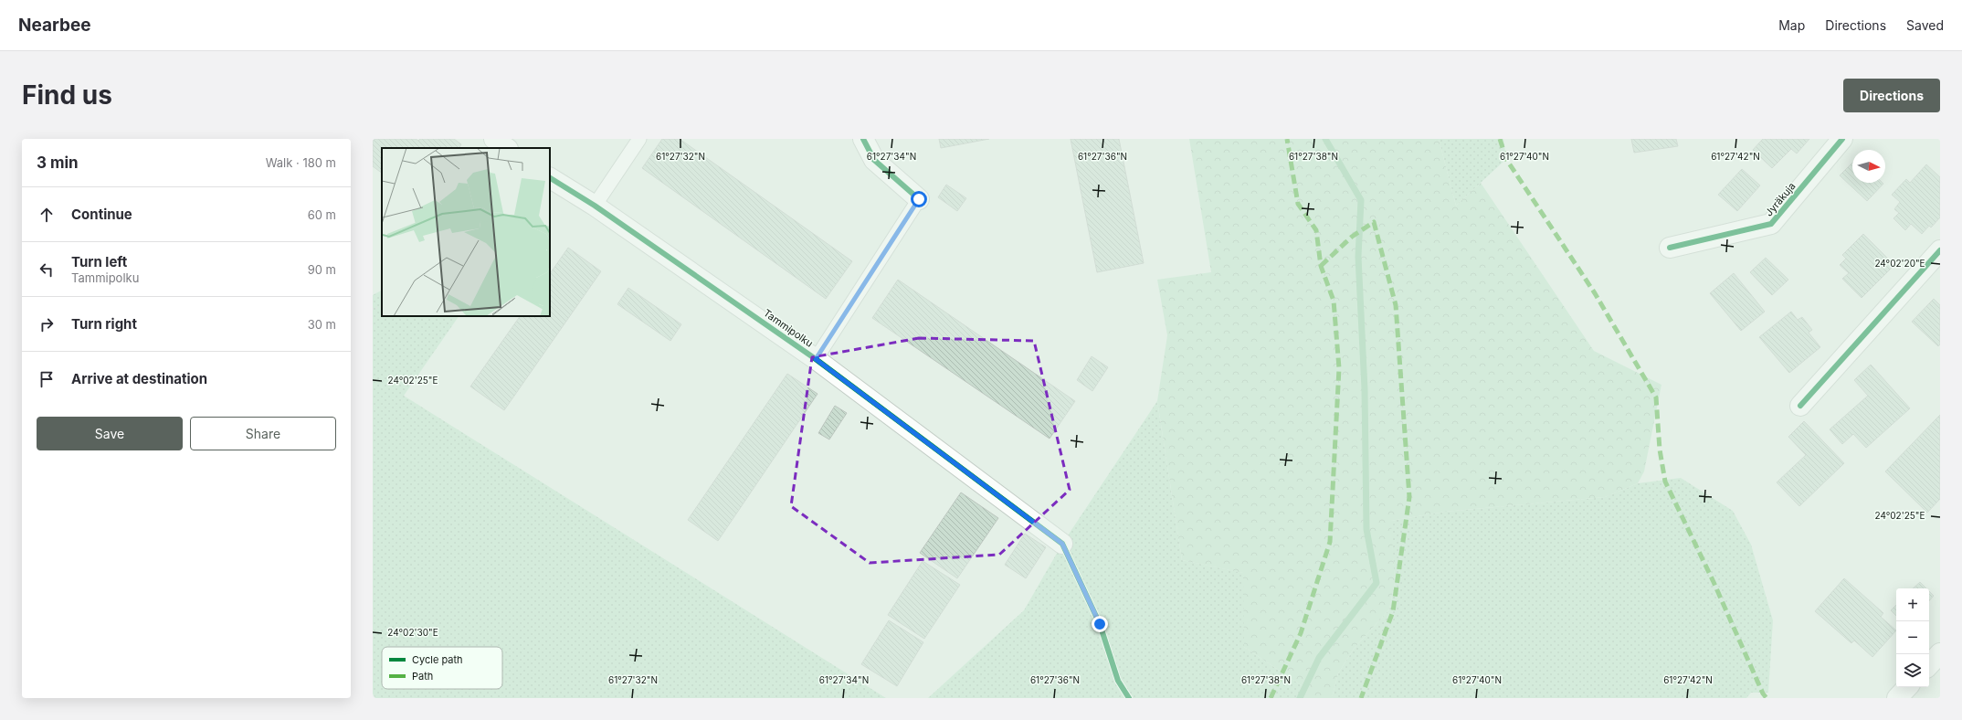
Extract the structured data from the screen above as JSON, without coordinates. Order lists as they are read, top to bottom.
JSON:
{
  "streets": {
    "street": ["Jyräkuja", "Tammipolku"]
  },
  "legend": ["Cycle path", "Path"],
  "north": "right",
  "page": {
    "header": "Nearbee",
    "nav": ["Map", "Directions", "Saved"],
    "buttons": [
      "Directions",
      ["Save", "Share"]
    ],
    "title": "Find us",
    "heading": ["3 min", "Walk · 180 m"],
    "list": [
      ["Continue", "60 m"],
      ["Turn left", "Tammipolku", "90 m"],
      ["Turn right", "30 m"],
      "Arrive at destination"
    ],
    "map_buttons": ["+", "−"]
  },
  "coordinates": [
    "61°27'32\"N",
    "61°27'34\"N",
    "61°27'36\"N",
    "61°27'38\"N",
    "61°27'40\"N",
    "61°27'42\"N",
    "24°02'20\"E",
    "24°02'25\"E",
    "24°02'30\"E"
  ]
}
